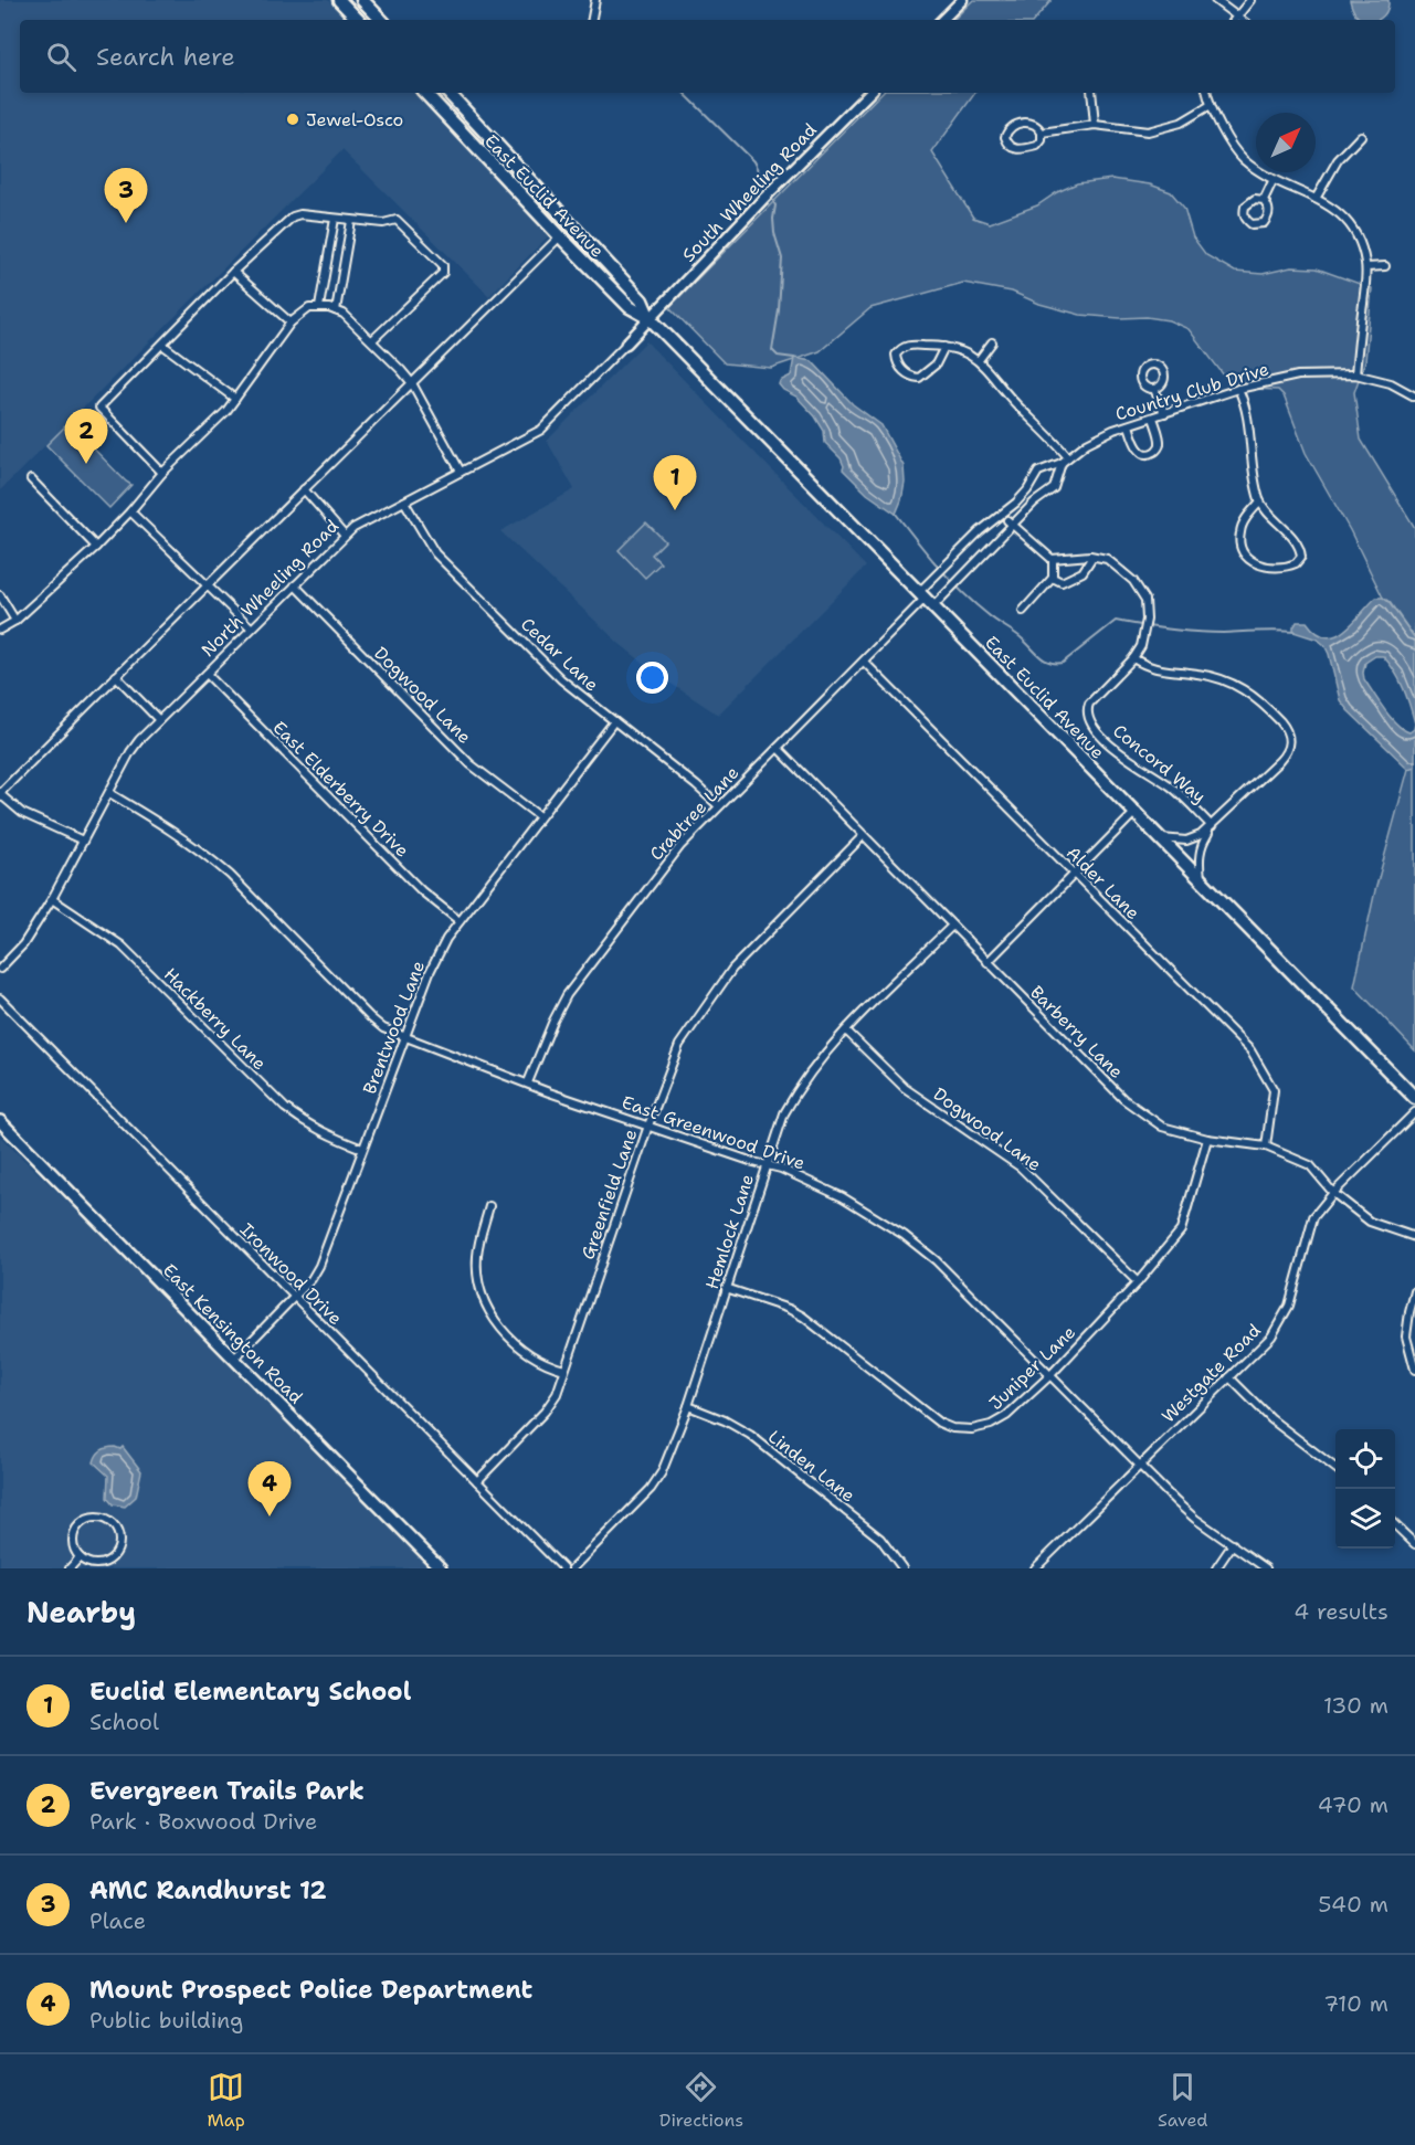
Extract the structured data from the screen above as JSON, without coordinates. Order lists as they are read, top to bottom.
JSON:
{
  "streets": {
    "main road": ["East Euclid Avenue", "East Kensington Road"],
    "street": [
      "South Wheeling Road",
      "Country Club Drive",
      "North Wheeling Road",
      "Cedar Lane",
      "Dogwood Lane",
      "Concord Way",
      "East Elderberry Drive",
      "Crabtree Lane",
      "Alder Lane",
      "Hackberry Lane",
      "Brentwood Lane",
      "Barberry Lane",
      "East Greenwood Drive",
      "Greenfield Lane",
      "Hemlock Lane",
      "Ironwood Drive",
      "Juniper Lane",
      "Westgate Road",
      "Linden Lane"
    ]
  },
  "crossings": [
    ["South Wheeling Road", "East Euclid Avenue"],
    ["South Wheeling Road", "North Wheeling Road"],
    ["East Euclid Avenue", "Country Club Drive"],
    ["East Euclid Avenue", "North Wheeling Road"],
    ["East Euclid Avenue", "Crabtree Lane"],
    ["Country Club Drive", "Crabtree Lane"],
    ["North Wheeling Road", "Cedar Lane"],
    ["North Wheeling Road", "Dogwood Lane"],
    ["North Wheeling Road", "East Elderberry Drive"],
    ["North Wheeling Road", "Hackberry Lane"],
    ["North Wheeling Road", "East Greenwood Drive"],
    ["Cedar Lane", "Crabtree Lane"],
    ["Cedar Lane", "Brentwood Lane"],
    ["Dogwood Lane", "Brentwood Lane"],
    ["Dogwood Lane", "Hemlock Lane"],
    ["Dogwood Lane", "Juniper Lane"],
    ["East Elderberry Drive", "Brentwood Lane"],
    ["Crabtree Lane", "Alder Lane"],
    ["Crabtree Lane", "Barberry Lane"],
    ["Crabtree Lane", "East Greenwood Drive"],
    ["Alder Lane", "Barberry Lane"],
    ["Hackberry Lane", "Brentwood Lane"],
    ["Brentwood Lane", "East Greenwood Drive"],
    ["Brentwood Lane", "Ironwood Drive"],
    ["Brentwood Lane", "East Kensington Road"],
    ["Barberry Lane", "Greenfield Lane"],
    ["Barberry Lane", "Hemlock Lane"],
    ["Barberry Lane", "Juniper Lane"],
    ["Barberry Lane", "Westgate Road"],
    ["East Greenwood Drive", "Greenfield Lane"],
    ["East Greenwood Drive", "Hemlock Lane"],
    ["East Greenwood Drive", "Juniper Lane"],
    ["East Greenwood Drive", "Westgate Road"],
    ["Greenfield Lane", "Ironwood Drive"],
    ["Hemlock Lane", "Juniper Lane"],
    ["Hemlock Lane", "Linden Lane"]
  ],
  "places": ["Jewel-Osco"],
  "north": "top right",
  "page": {
    "search": "Search here",
    "pins": [
      "3",
      "2",
      "1",
      "4"
    ],
    "heading": ["Nearby", "4 results"],
    "list": [
      {
        "mark": "1",
        "name": "Euclid Elementary School",
        "note": "School",
        "value": "130 m"
      },
      {
        "mark": "2",
        "name": "Evergreen Trails Park",
        "note": "Park · Boxwood Drive",
        "value": "470 m"
      },
      {
        "mark": "3",
        "name": "AMC Randhurst 12",
        "note": "Place",
        "value": "540 m"
      },
      {
        "mark": "4",
        "name": "Mount Prospect Police Department",
        "note": "Public building",
        "value": "710 m"
      }
    ],
    "nav": ["Map", "Directions", "Saved"]
  }
}
